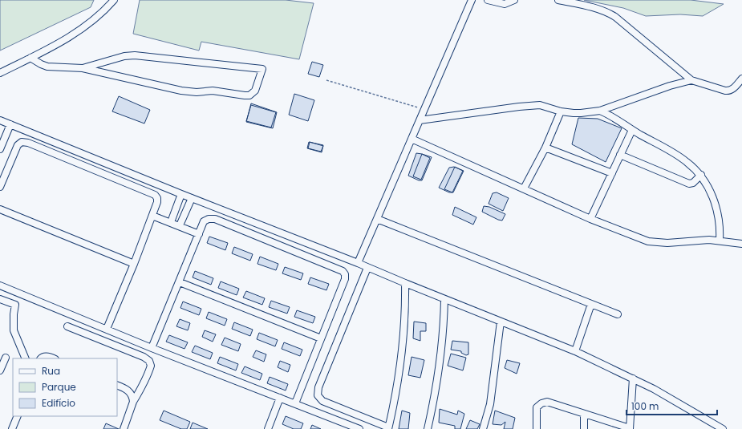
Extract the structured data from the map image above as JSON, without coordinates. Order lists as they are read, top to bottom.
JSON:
{
  "legend": ["Rua", "Parque", "Edifício"],
  "scale_bar": "100 m"
}
